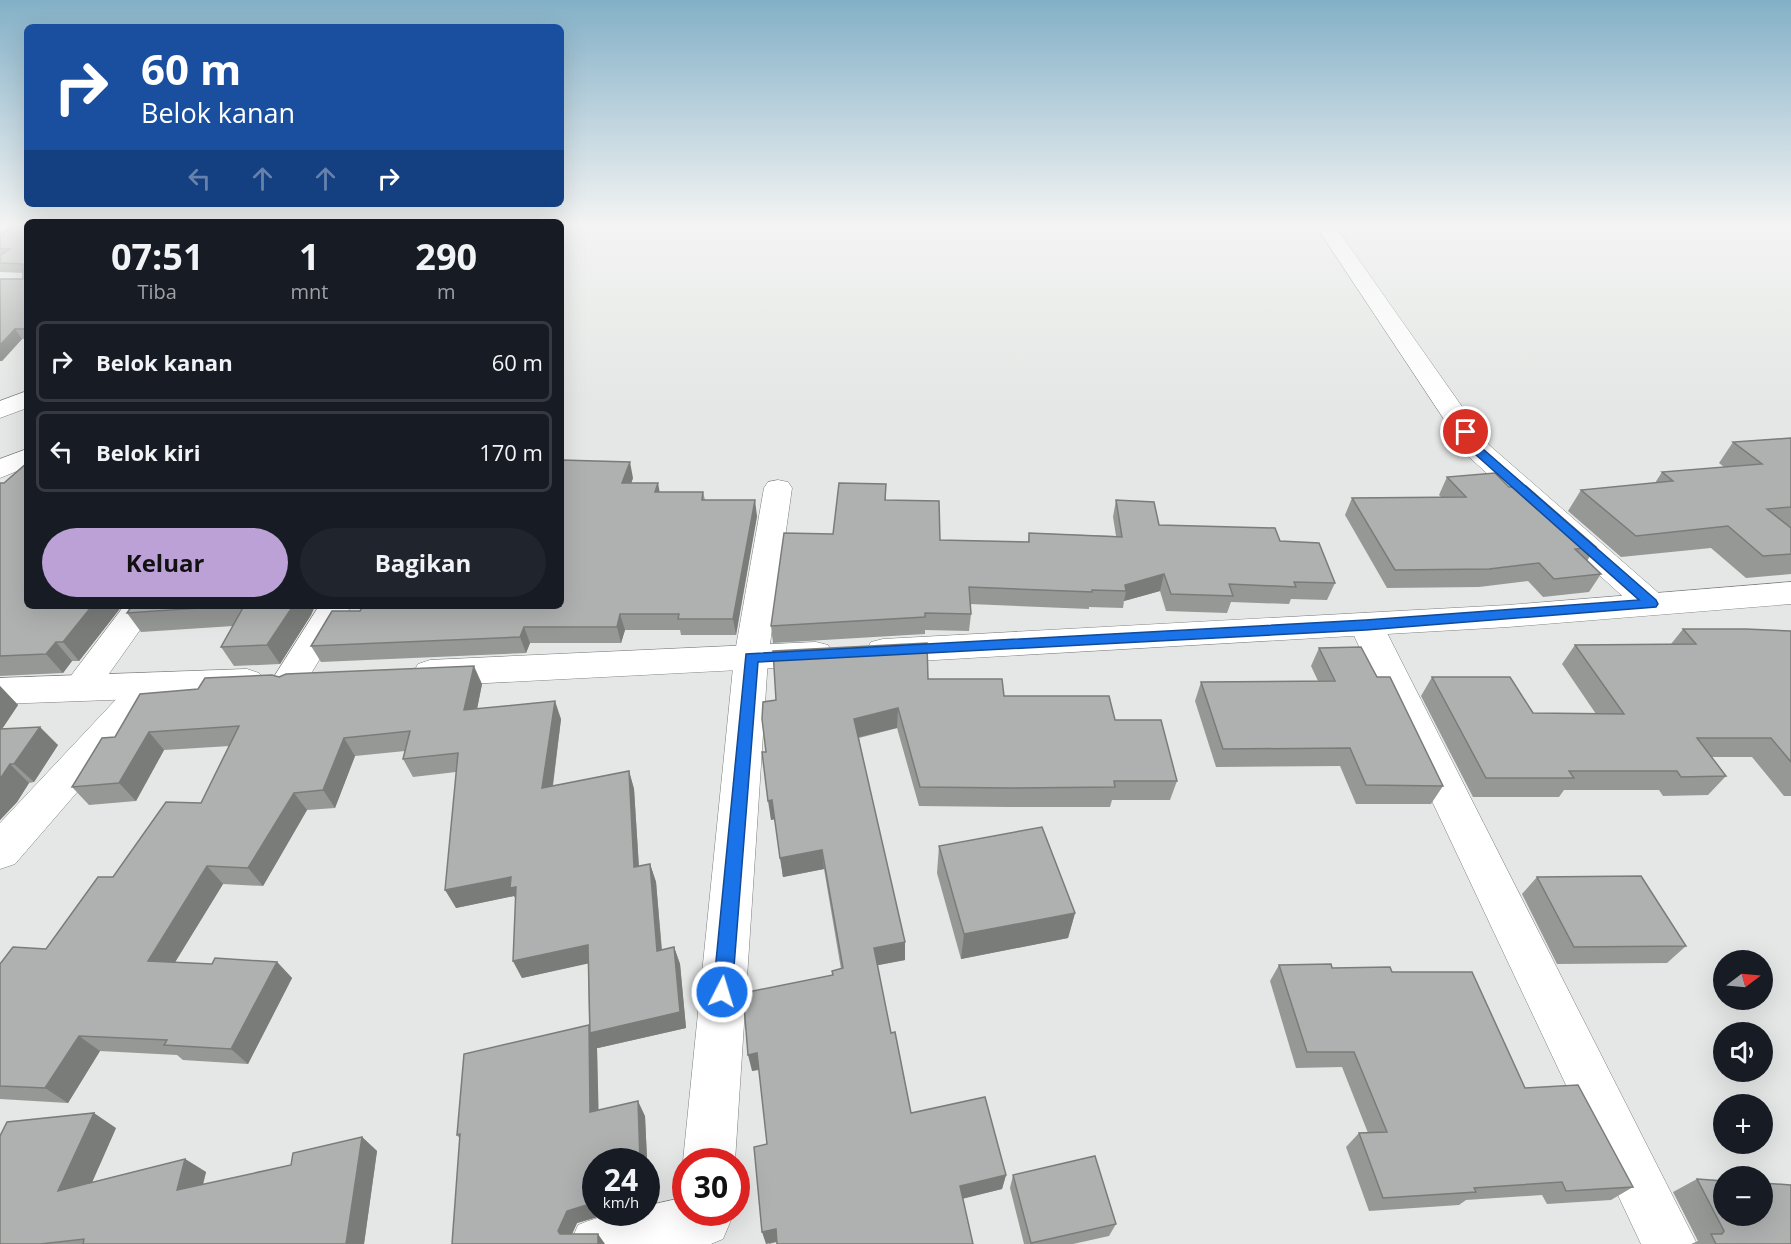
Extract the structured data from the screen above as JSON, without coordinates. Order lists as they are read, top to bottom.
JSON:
{
  "north": "right",
  "page": {
    "turn": ["60 m", "Belok kanan"],
    "eta": [
      "07:51",
      "Tiba",
      "1",
      "mnt",
      "290",
      "m"
    ],
    "list": [
      {
        "name": "Belok kanan",
        "value": "60 m"
      },
      {
        "name": "Belok kiri",
        "value": "170 m"
      }
    ],
    "buttons": ["Keluar", "Bagikan"],
    "map_buttons": ["+", "−"],
    "speed": "24 km/h",
    "limit": "30"
  }
}
